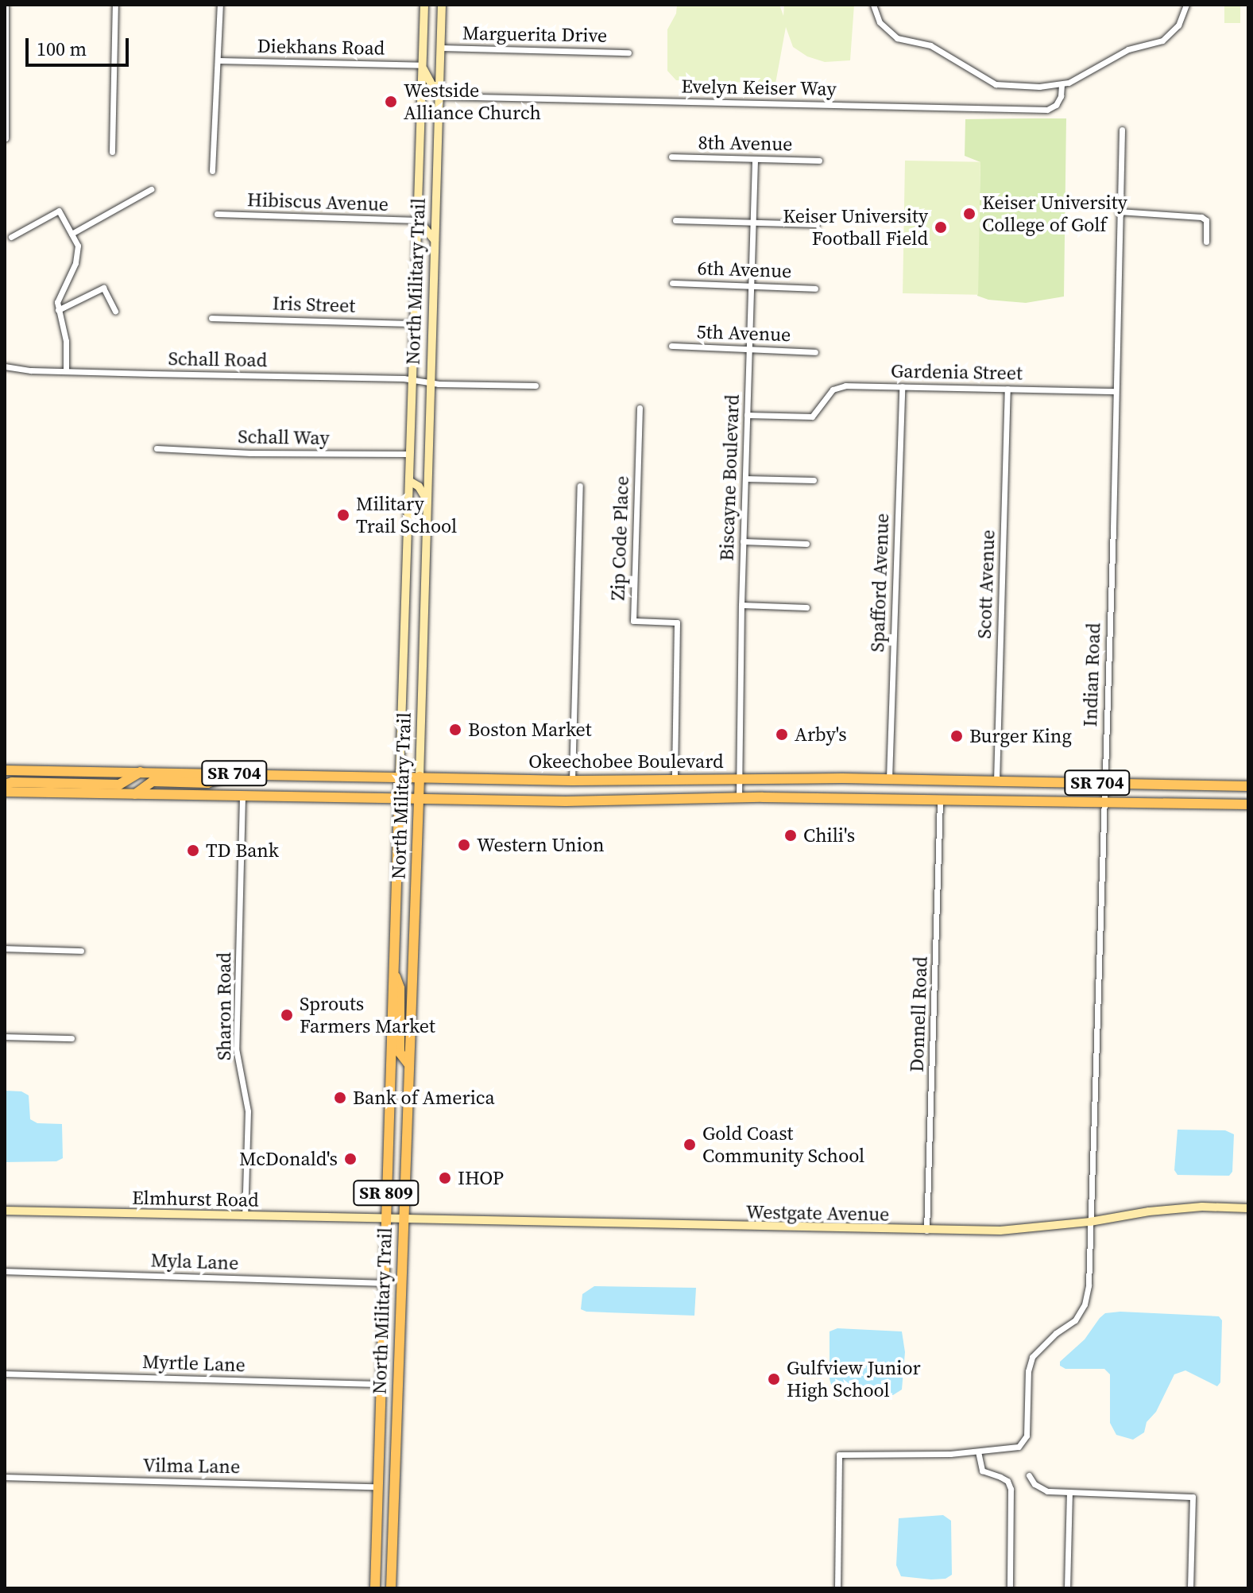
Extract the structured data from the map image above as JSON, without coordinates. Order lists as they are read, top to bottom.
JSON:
{
  "streets": {
    "main road": [
      "North Military Trail",
      "Okeechobee Boulevard",
      "SR 704",
      "SR 809",
      "Elmhurst Road",
      "Westgate Avenue"
    ],
    "street": [
      "Marguerita Drive",
      "Diekhans Road",
      "Evelyn Keiser Way",
      "8th Avenue",
      "Hibiscus Avenue",
      "6th Avenue",
      "Iris Street",
      "5th Avenue",
      "Schall Road",
      "Gardenia Street",
      "Schall Way",
      "Biscayne Boulevard",
      "Zip Code Place",
      "Spafford Avenue",
      "Scott Avenue",
      "Indian Road",
      "Sharon Road",
      "Donnell Road",
      "Myla Lane",
      "Myrtle Lane",
      "Vilma Lane"
    ]
  },
  "crossings": [
    ["Marguerita Drive", "North Military Trail"],
    ["Diekhans Road", "North Military Trail"],
    ["Evelyn Keiser Way", "North Military Trail"],
    ["8th Avenue", "Biscayne Boulevard"],
    ["Hibiscus Avenue", "North Military Trail"],
    ["6th Avenue", "Biscayne Boulevard"],
    ["North Military Trail", "Iris Street"],
    ["North Military Trail", "Schall Road"],
    ["North Military Trail", "Schall Way"],
    ["North Military Trail", "Okeechobee Boulevard"],
    ["North Military Trail", "Elmhurst Road"],
    ["North Military Trail", "Westgate Avenue"],
    ["North Military Trail", "Myla Lane"],
    ["North Military Trail", "Myrtle Lane"],
    ["North Military Trail", "Vilma Lane"],
    ["5th Avenue", "Biscayne Boulevard"],
    ["Gardenia Street", "Biscayne Boulevard"],
    ["Gardenia Street", "Spafford Avenue"],
    ["Gardenia Street", "Scott Avenue"],
    ["Gardenia Street", "Indian Road"],
    ["Biscayne Boulevard", "Okeechobee Boulevard"],
    ["Zip Code Place", "Okeechobee Boulevard"],
    ["Spafford Avenue", "Okeechobee Boulevard"],
    ["Scott Avenue", "Okeechobee Boulevard"],
    ["Indian Road", "Okeechobee Boulevard"],
    ["Indian Road", "Westgate Avenue"],
    ["Okeechobee Boulevard", "Sharon Road"],
    ["Okeechobee Boulevard", "Donnell Road"],
    ["Sharon Road", "Elmhurst Road"],
    ["Donnell Road", "Westgate Avenue"],
    ["Elmhurst Road", "Westgate Avenue"]
  ],
  "places": [
    "Westside Alliance Church",
    "Keiser University College of Golf",
    "Keiser University Football Field",
    "Military Trail School",
    "Boston Market",
    "Arby's",
    "Burger King",
    "Chili's",
    "Western Union",
    "TD Bank",
    "Sprouts Farmers Market",
    "Bank of America",
    "Gold Coast Community School",
    "McDonald's",
    "IHOP",
    "Gulfview Junior High School"
  ],
  "scale_bar": "100 m"
}
